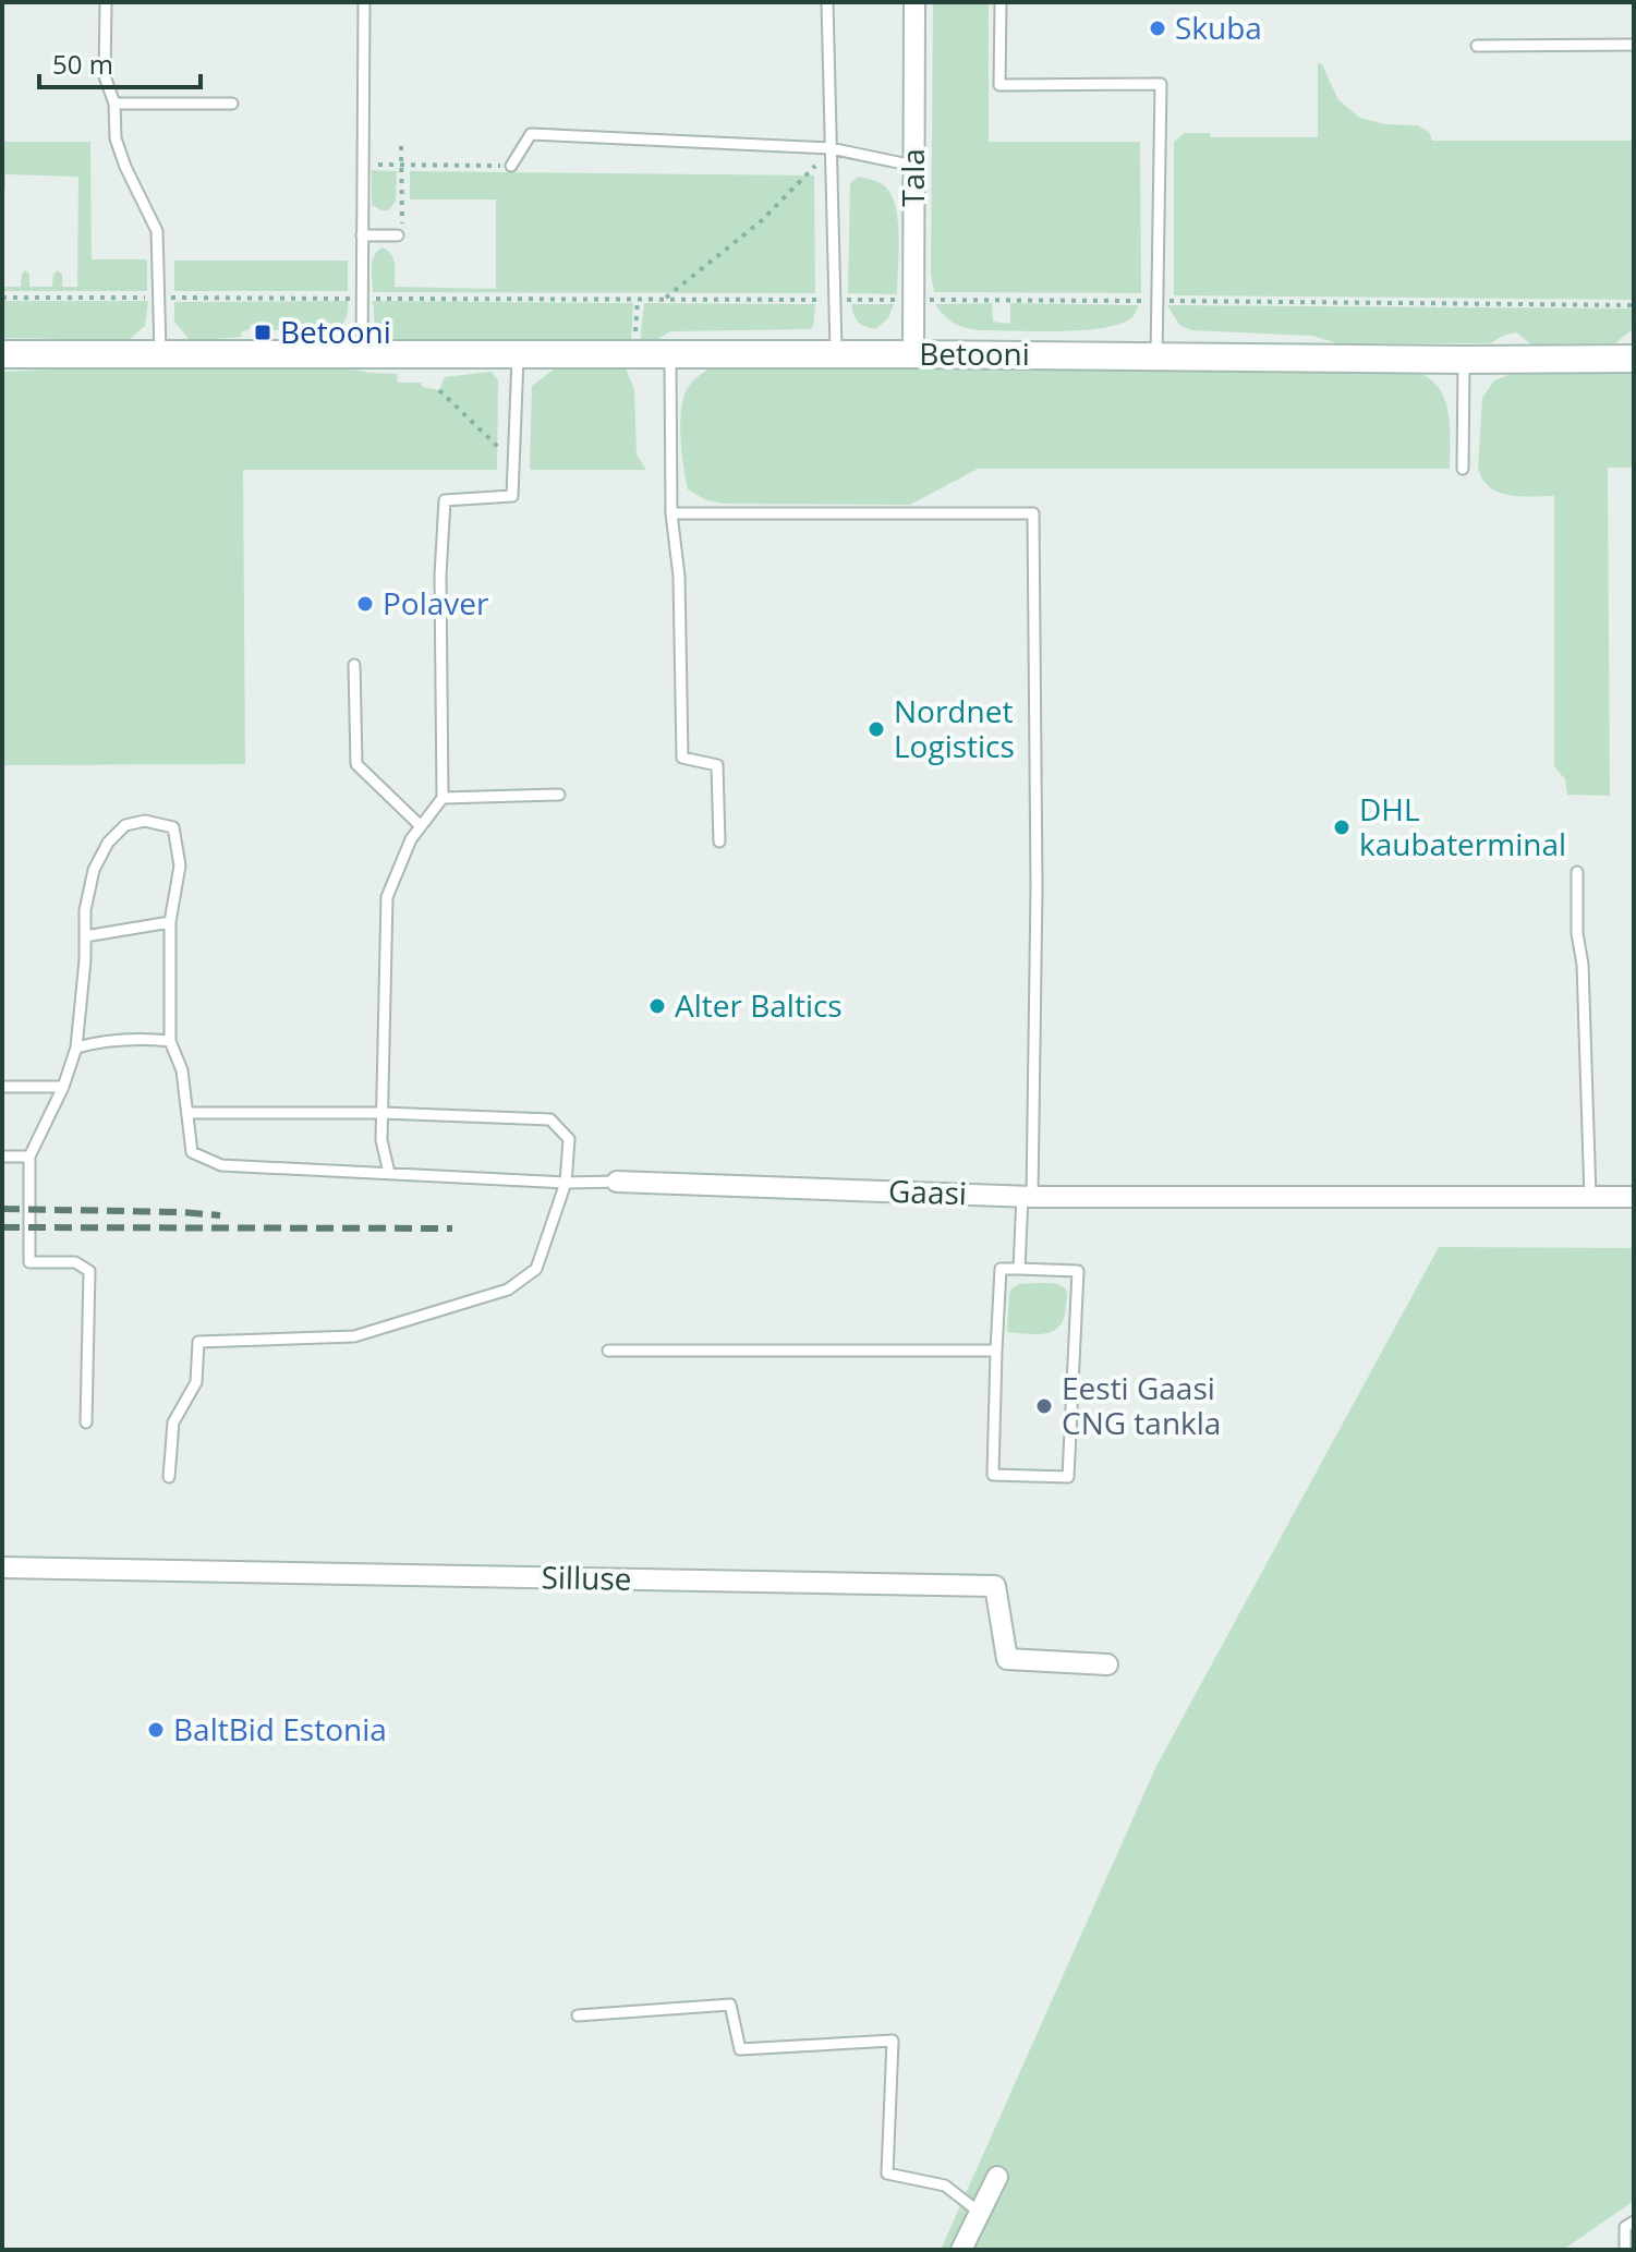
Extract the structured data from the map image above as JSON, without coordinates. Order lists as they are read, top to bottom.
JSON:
{
  "streets": {
    "street": [
      "Tala",
      "Betooni",
      "Gaasi",
      "Silluse"
    ]
  },
  "crossings": [
    ["Tala", "Betooni"]
  ],
  "places": {
    "other": [
      "Skuba",
      "Polaver",
      "Nordnet Logistics",
      "DHL kaubaterminal",
      "Alter Baltics",
      "Eesti Gaasi CNG tankla",
      "BaltBid Estonia"
    ],
    "transit": ["Betooni"]
  },
  "scale_bar": "50 m"
}
